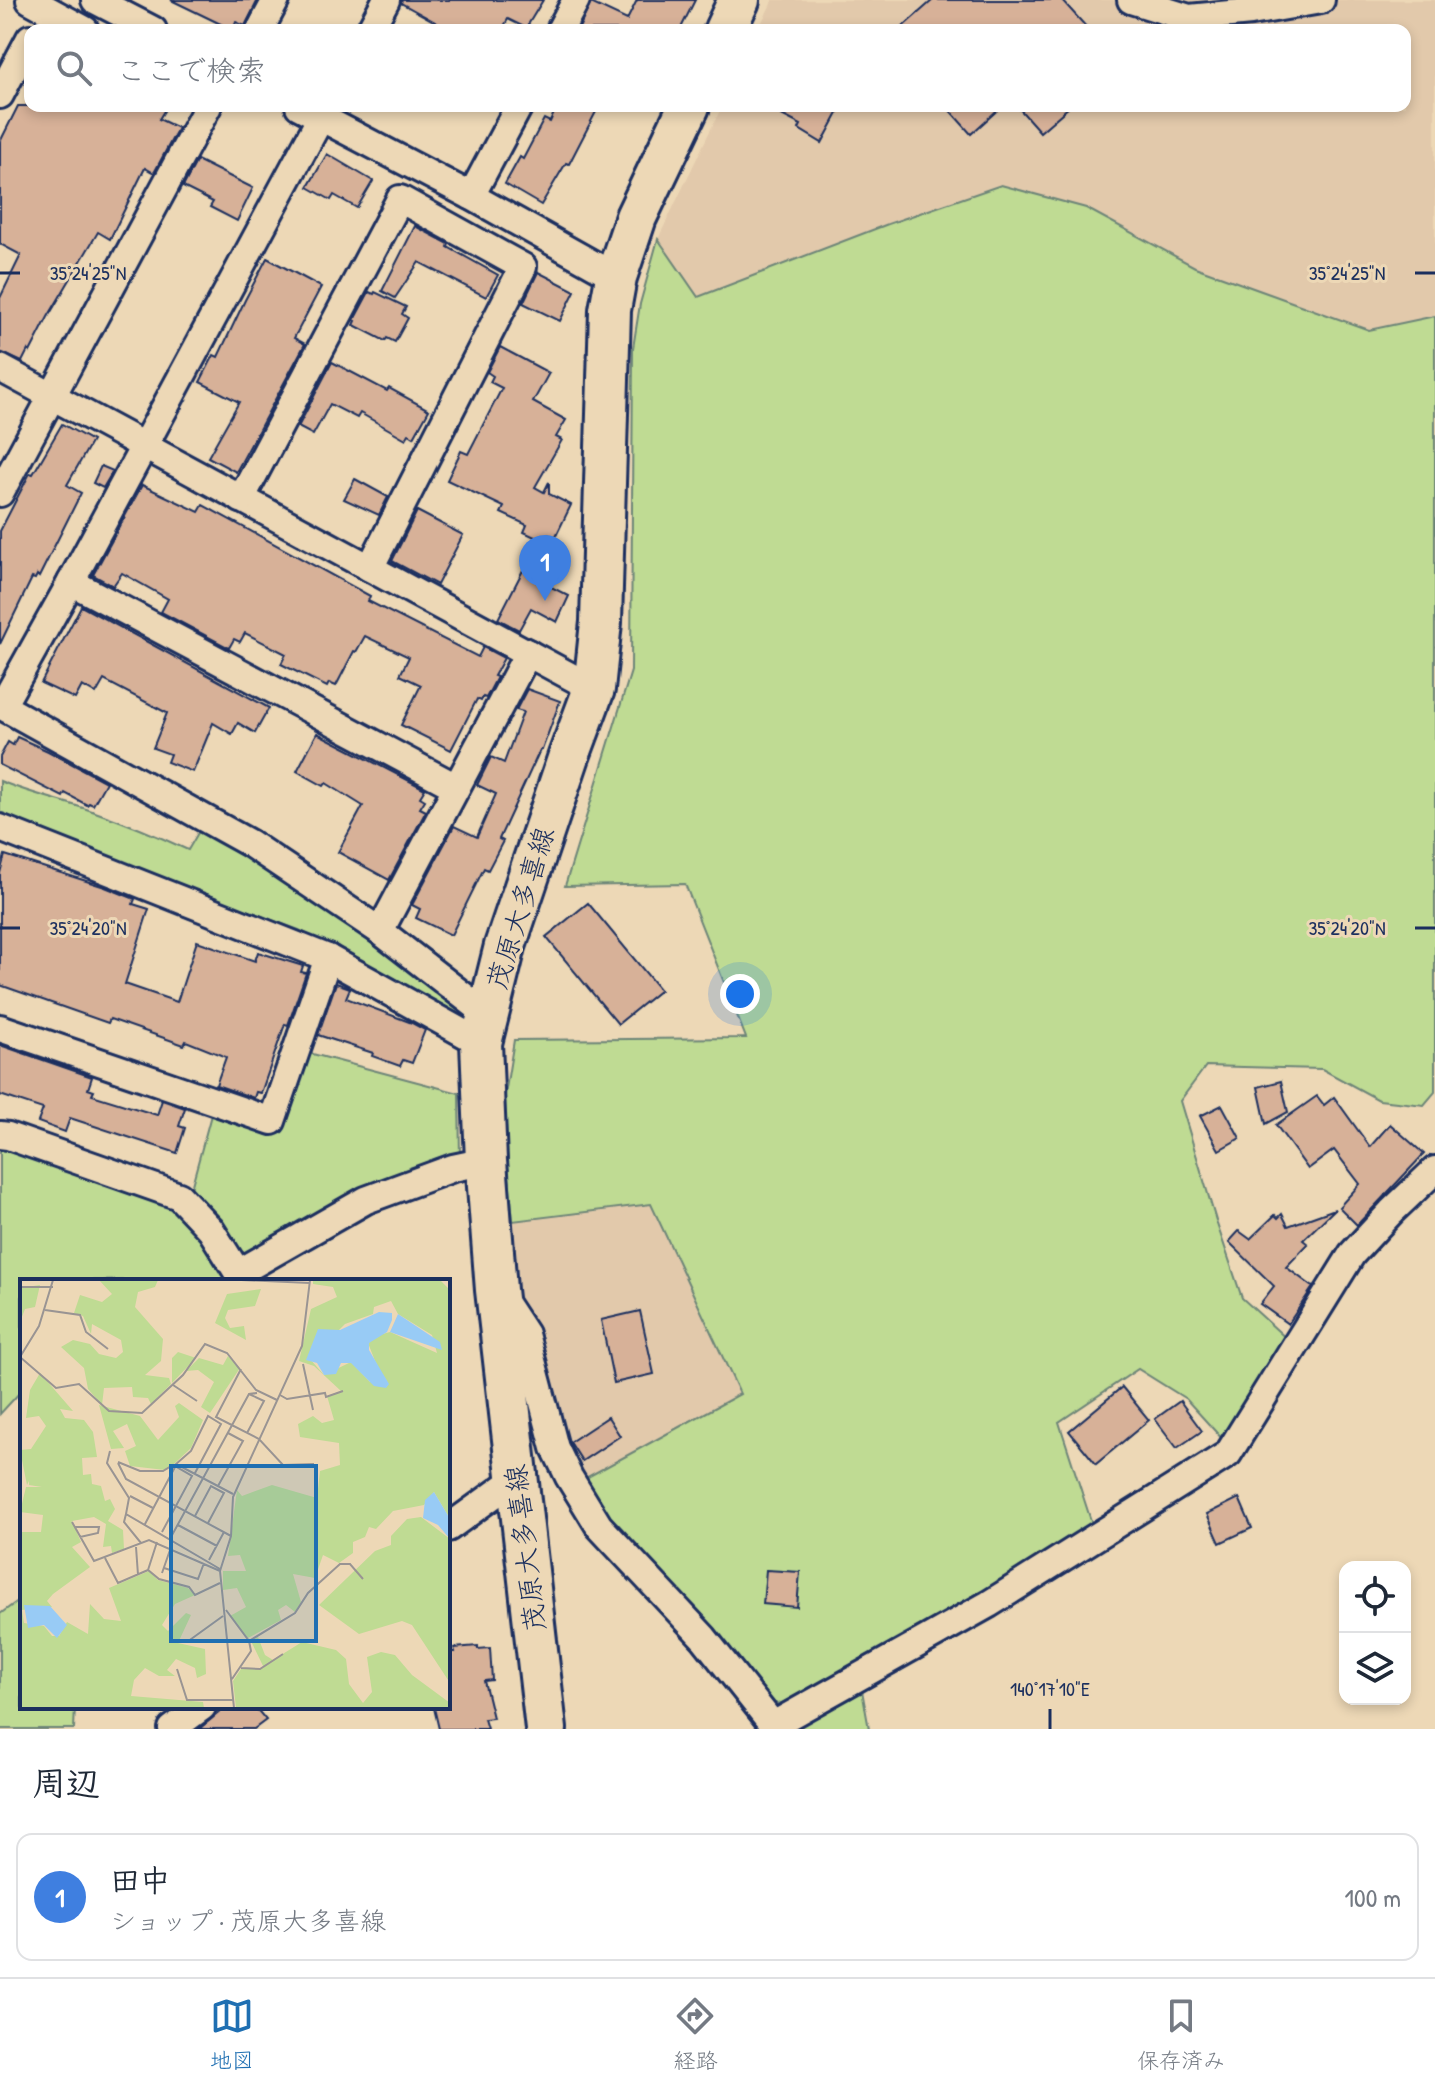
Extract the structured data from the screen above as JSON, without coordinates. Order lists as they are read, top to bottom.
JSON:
{
  "streets": {
    "main road": ["茂原大多喜線"]
  },
  "page": {
    "search": "ここで検索",
    "pins": "1",
    "heading": "周辺",
    "list": [
      {
        "mark": "1",
        "name": "田中",
        "note": "ショップ · 茂原大多喜線",
        "value": "100 m"
      }
    ],
    "nav": ["地図", "経路", "保存済み"]
  },
  "coordinates": ["35°24'25\"N", "35°24'20\"N", "140°17'10\"E"]
}
